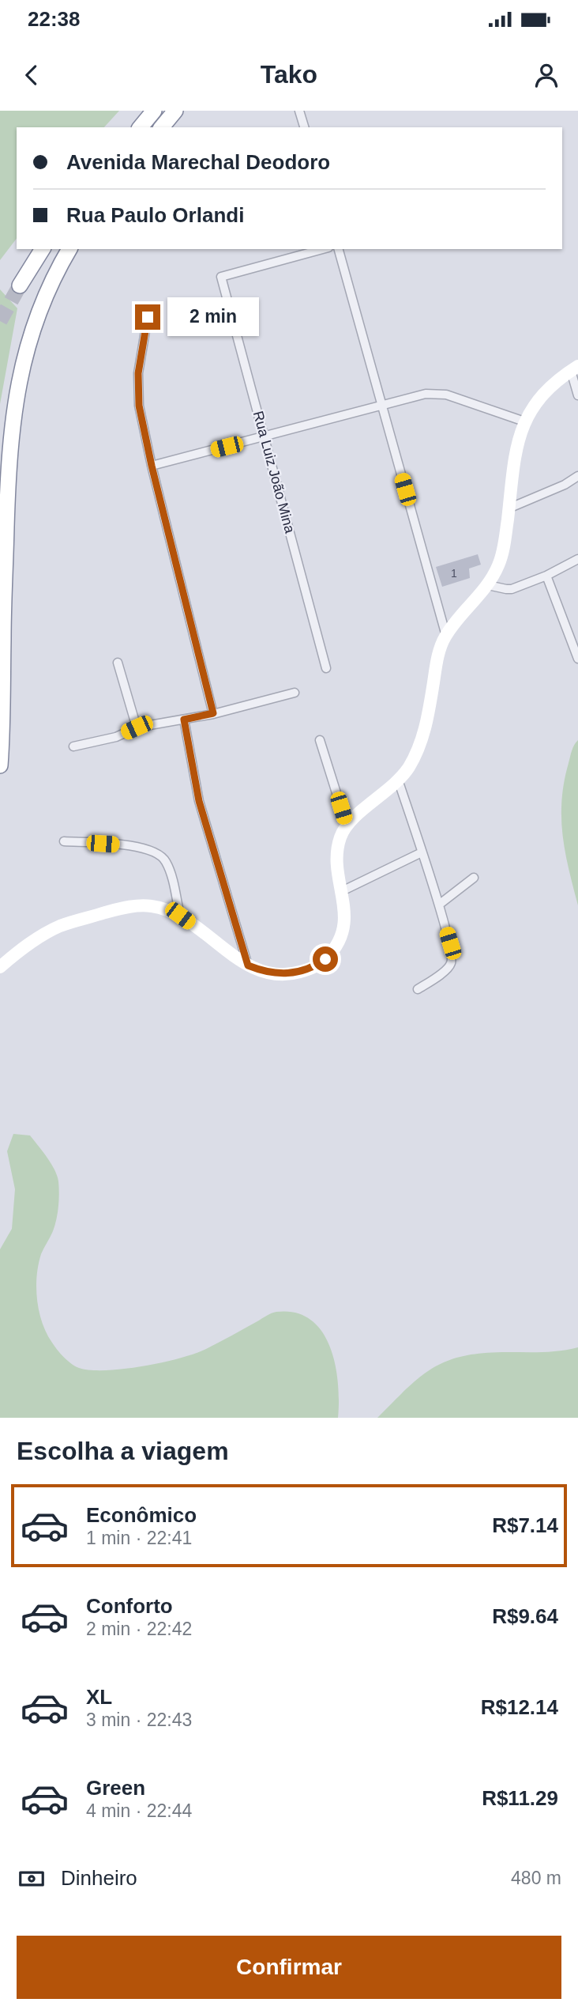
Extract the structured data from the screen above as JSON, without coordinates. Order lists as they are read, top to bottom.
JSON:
{
  "streets": {
    "street": ["Rua Luiz João Mina"]
  },
  "house_numbers": ["1"],
  "page": {
    "status": "22:38",
    "header": "Tako",
    "banner": ["Avenida Marechal Deodoro", "Rua Paulo Orlandi"],
    "bubble": "2 min",
    "heading": "Escolha a viagem",
    "list": [
      {
        "name": "Econômico",
        "note": "1 min · 22:41",
        "value": "R$7.14"
      },
      {
        "name": "Conforto",
        "note": "2 min · 22:42",
        "value": "R$9.64"
      },
      {
        "name": "XL",
        "note": "3 min · 22:43",
        "value": "R$12.14"
      },
      {
        "name": "Green",
        "note": "4 min · 22:44",
        "value": "R$11.29"
      }
    ],
    "pay": ["Dinheiro", "480 m"],
    "buttons": "Confirmar"
  }
}
